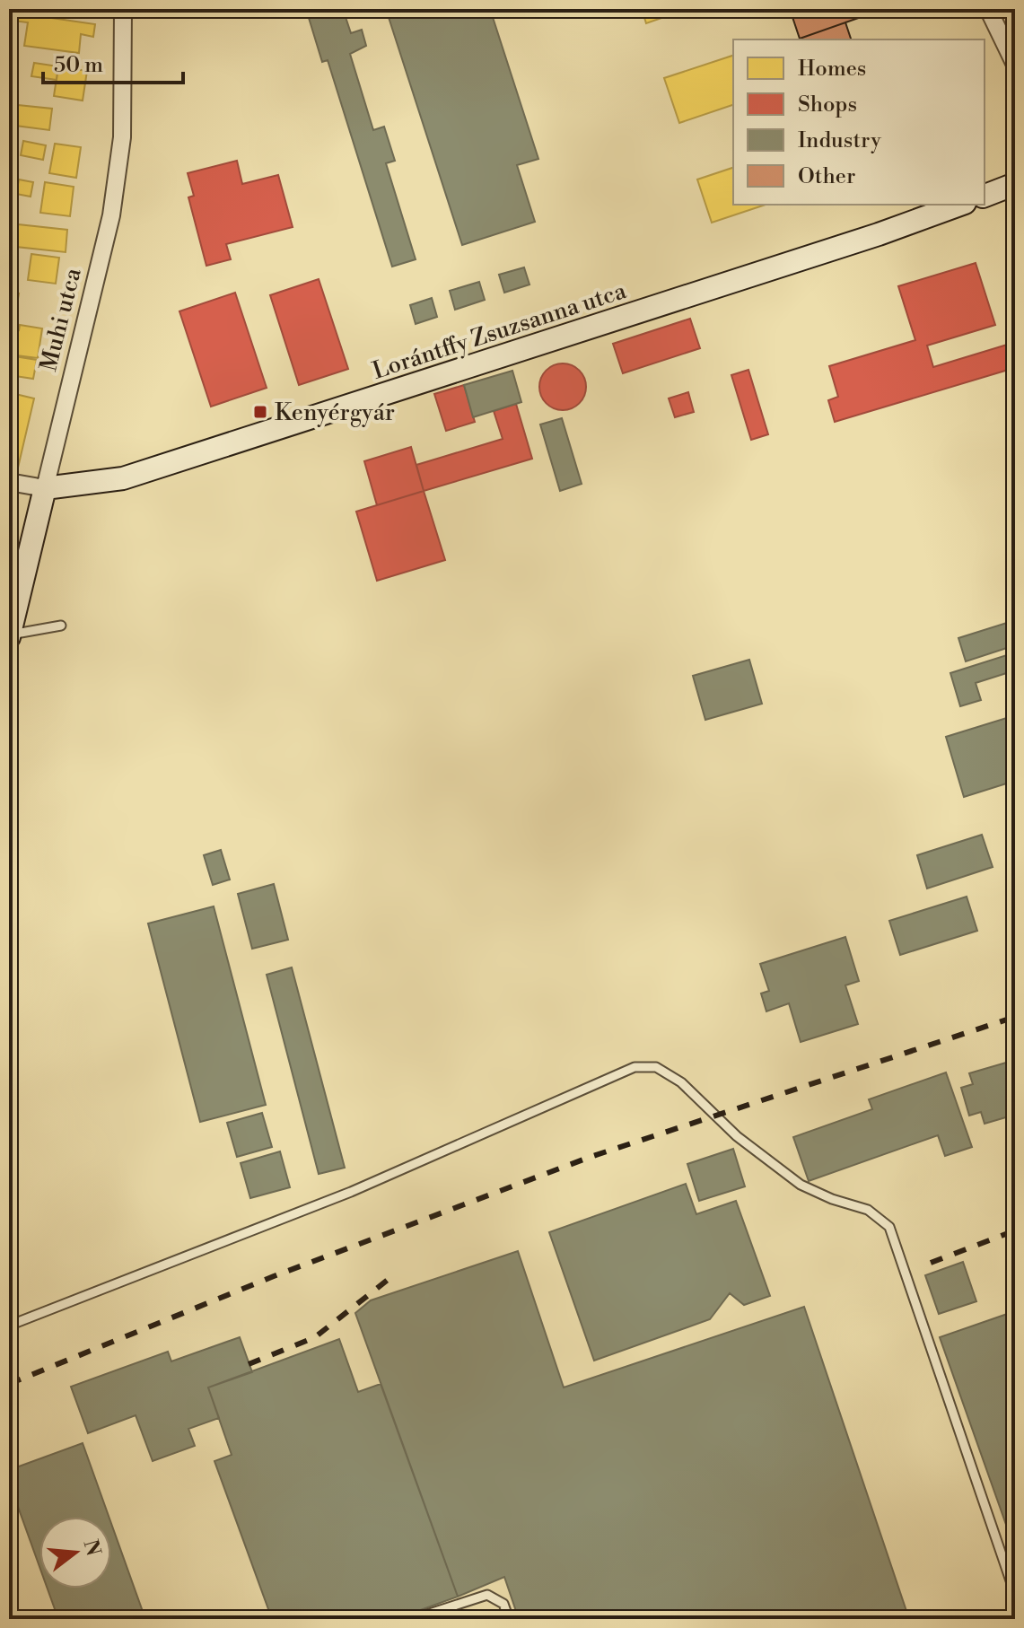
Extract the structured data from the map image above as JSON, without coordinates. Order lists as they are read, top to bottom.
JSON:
{
  "streets": {
    "main road": ["Muhi utca", "Lorántffy Zsuzsanna utca"]
  },
  "crossings": [
    ["Muhi utca", "Lorántffy Zsuzsanna utca"]
  ],
  "places": {
    "transit": ["Kenyérgyár"]
  },
  "legend": [
    "Homes",
    "Shops",
    "Industry",
    "Other"
  ],
  "scale_bar": "50 m",
  "north": "right"
}
